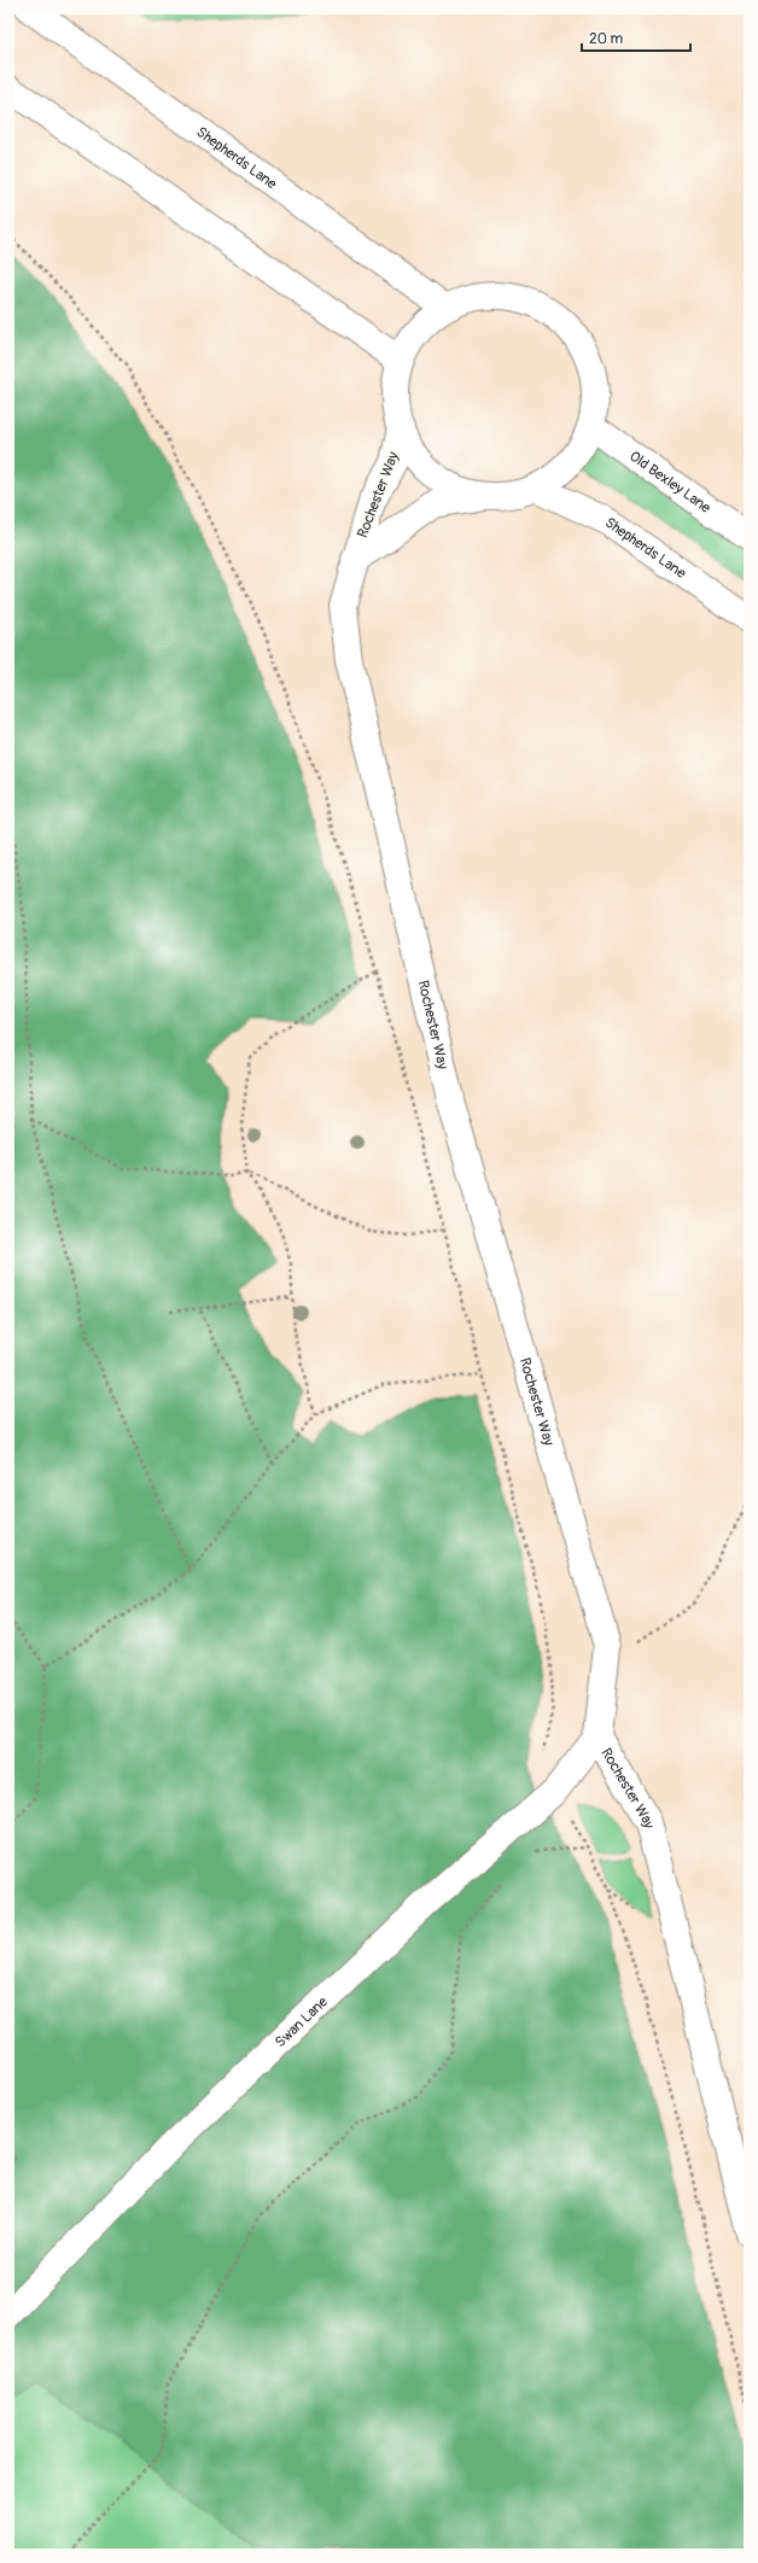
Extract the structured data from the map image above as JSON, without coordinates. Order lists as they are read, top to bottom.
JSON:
{
  "streets": {
    "street": [
      "Shepherds Lane",
      "Old Bexley Lane",
      "Rochester Way",
      "Swan Lane"
    ]
  },
  "crossings": [
    ["Rochester Way", "Swan Lane"]
  ],
  "scale_bar": "20 m"
}
